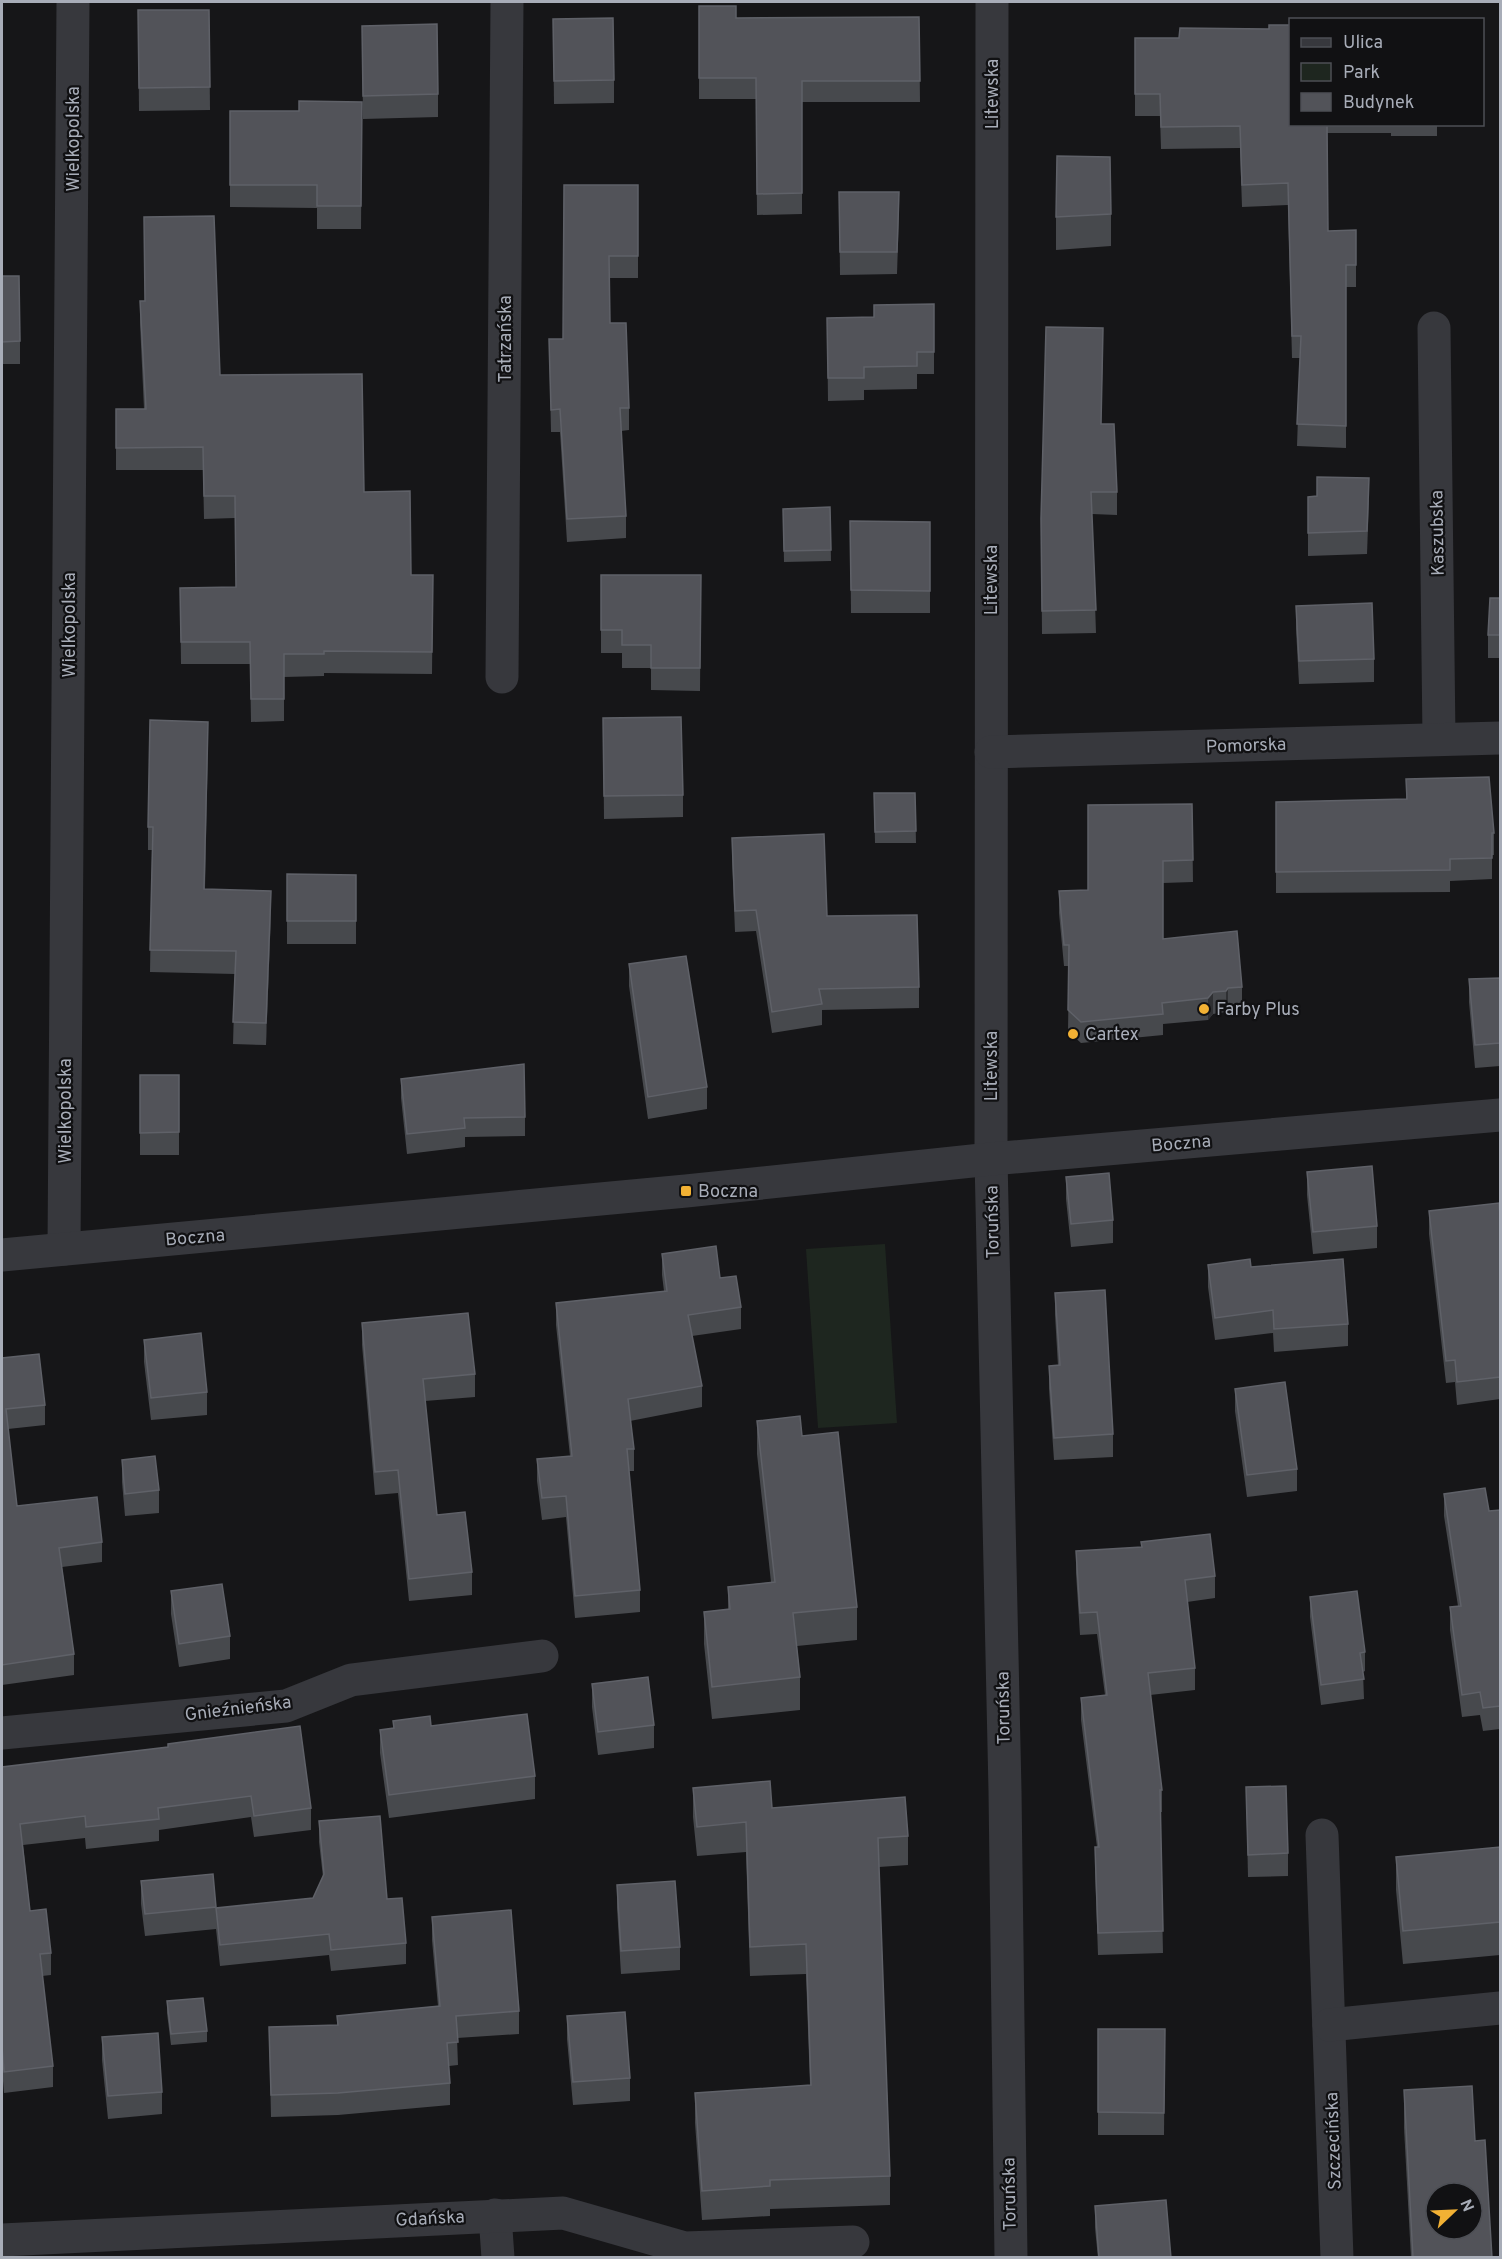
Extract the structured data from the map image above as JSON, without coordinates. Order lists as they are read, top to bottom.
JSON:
{
  "streets": {
    "street": [
      "Litewska",
      "Wielkopolska",
      "Tatrzańska",
      "Kaszubska",
      "Pomorska",
      "Boczna",
      "Toruńska",
      "Gnieźnieńska",
      "Szczecińska",
      "Gdańska"
    ]
  },
  "crossings": [
    ["Litewska", "Pomorska"],
    ["Litewska", "Boczna"],
    ["Litewska", "Toruńska"],
    ["Wielkopolska", "Boczna"],
    ["Kaszubska", "Pomorska"],
    ["Boczna", "Toruńska"]
  ],
  "places": {
    "other": ["Farby Plus", "Cartex"],
    "transit": ["Boczna"]
  },
  "legend": ["Ulica", "Park", "Budynek"],
  "north": "top right"
}
